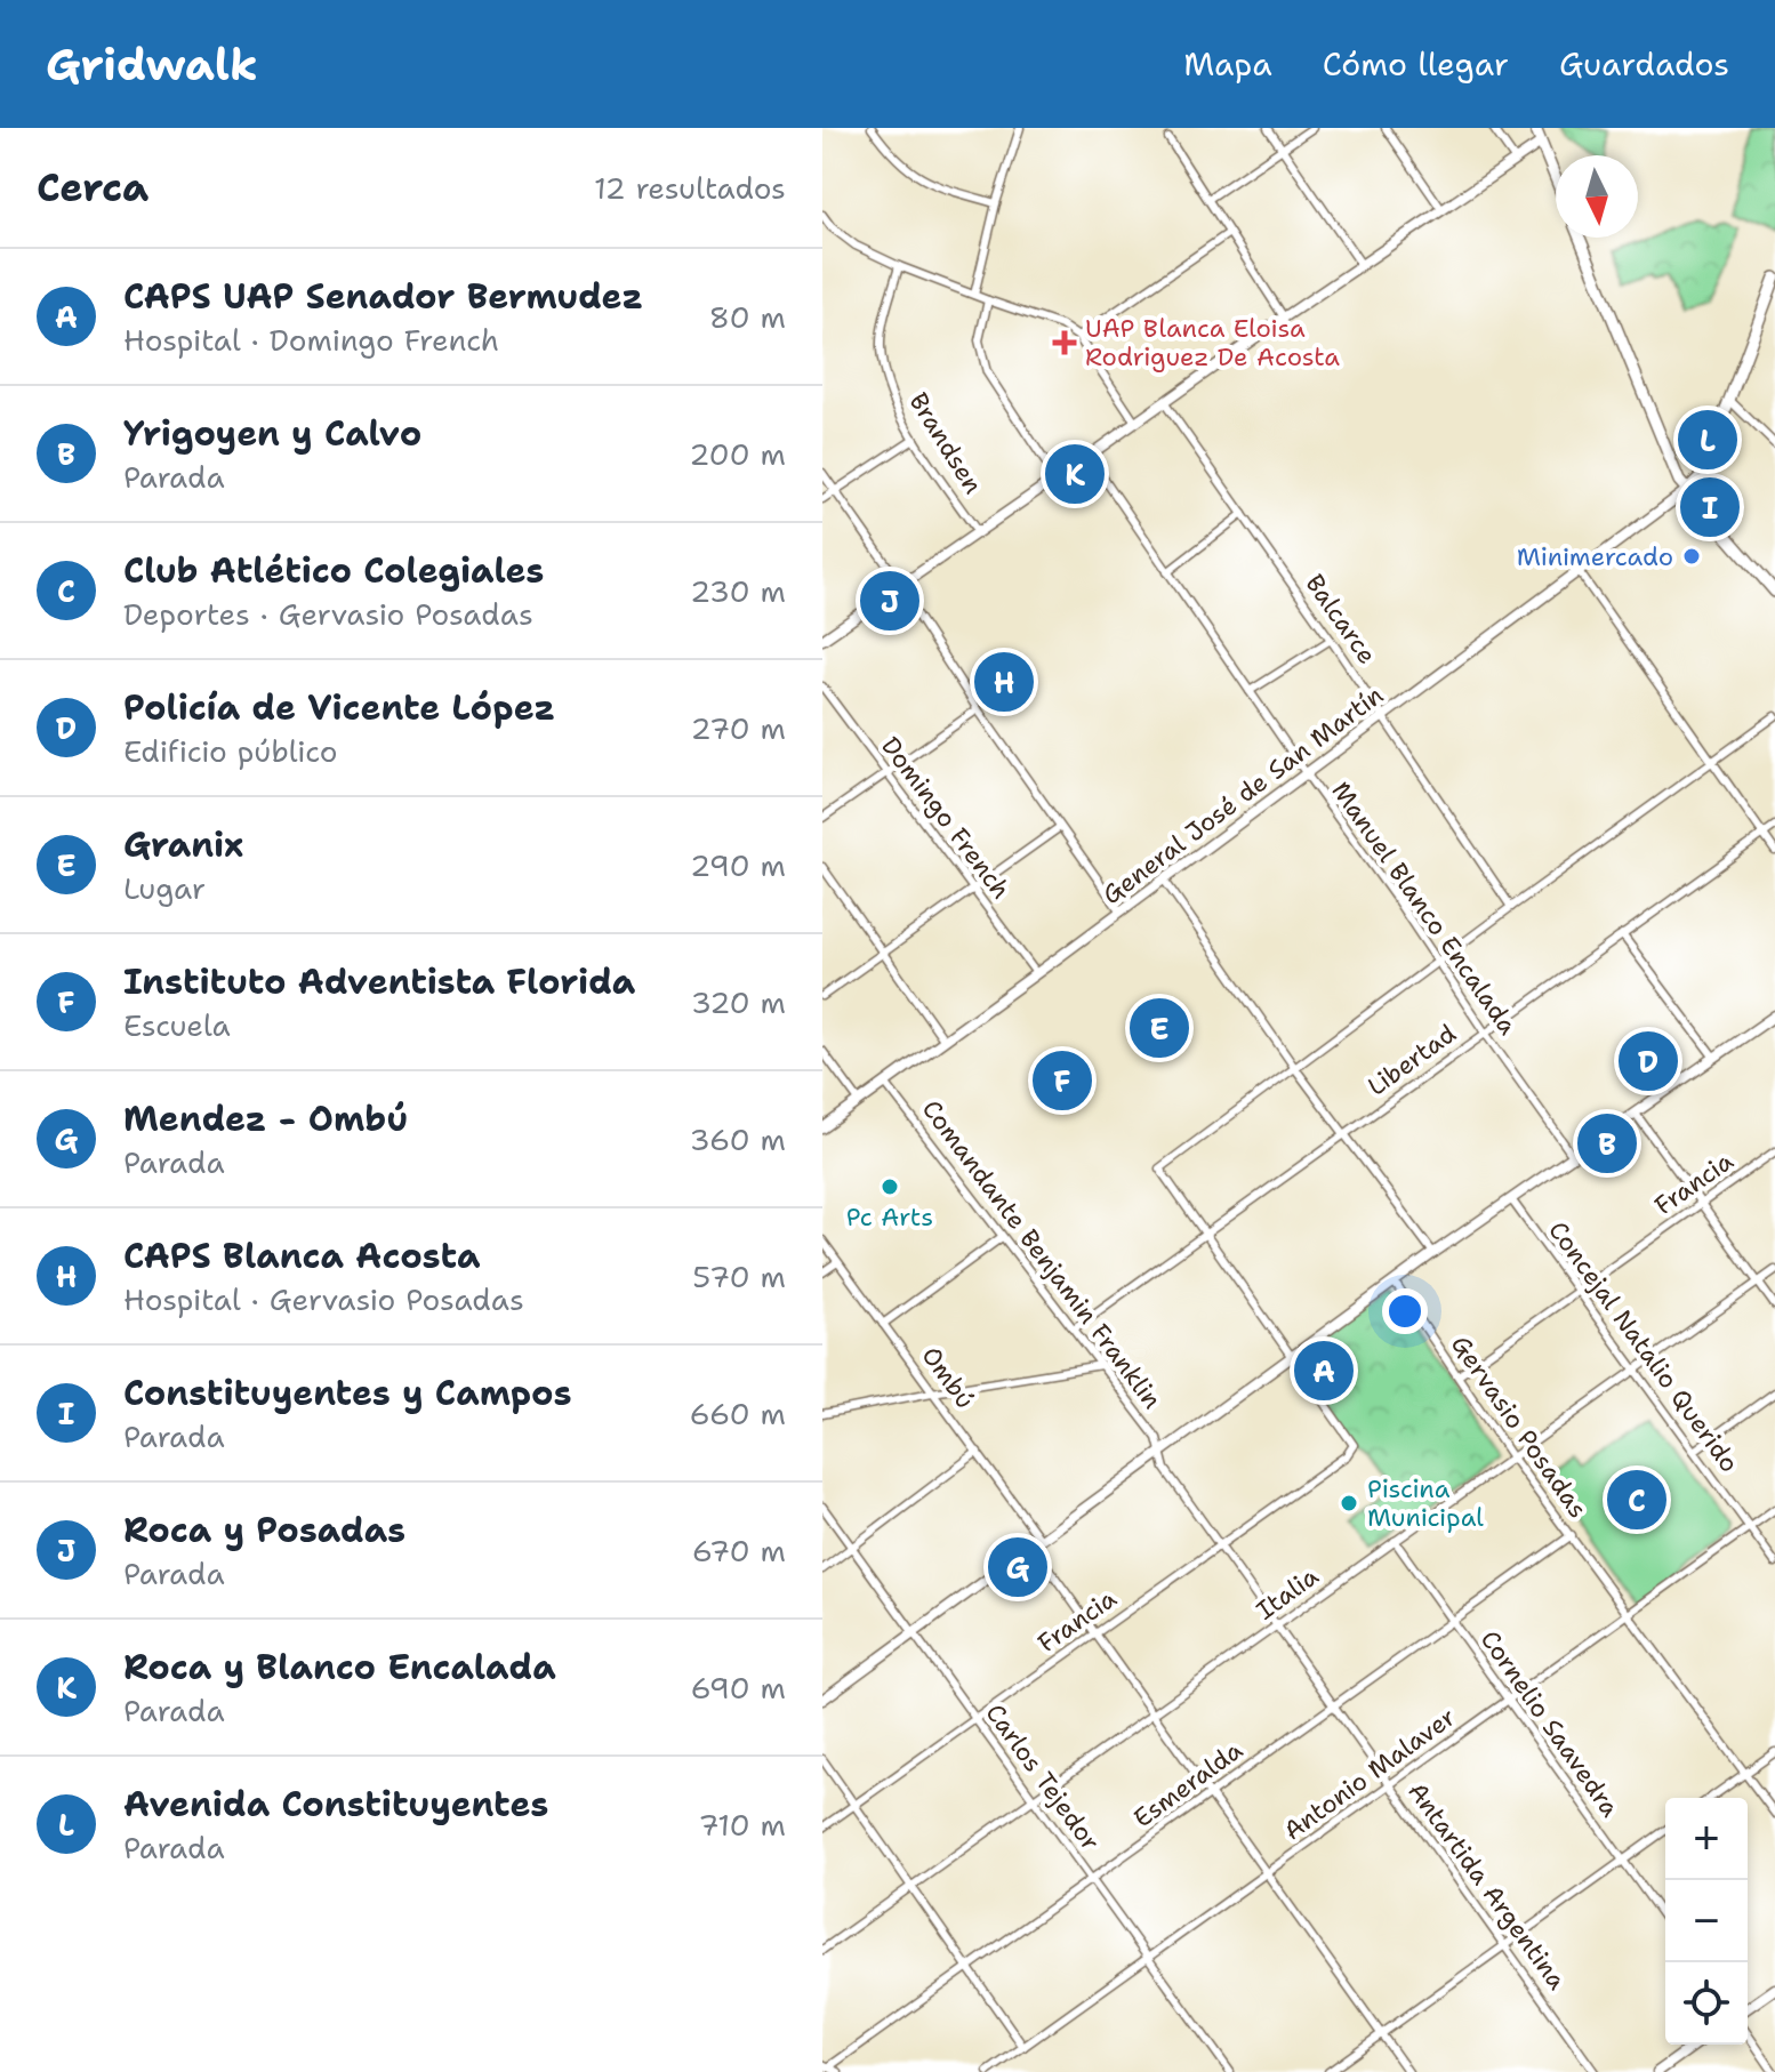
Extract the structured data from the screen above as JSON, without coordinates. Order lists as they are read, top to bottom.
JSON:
{
  "streets": {
    "street": [
      "Brandsen",
      "Balcarce",
      "General José de San Martín",
      "Domingo French",
      "Manuel Blanco Encalada",
      "Libertad",
      "Francia",
      "Comandante Benjamin Franklin",
      "Concejal Natalio Querido",
      "Ombú",
      "Gervasio Posadas",
      "Italia",
      "Cornelio Saavedra",
      "Antonio Malaver",
      "Carlos Tejedor",
      "Esmeralda",
      "Antartida Argentina"
    ]
  },
  "crossings": [
    ["Balcarce", "General José de San Martín"],
    ["General José de San Martín", "Domingo French"],
    ["General José de San Martín", "Manuel Blanco Encalada"],
    ["General José de San Martín", "Comandante Benjamin Franklin"],
    ["Manuel Blanco Encalada", "Libertad"],
    ["Libertad", "Comandante Benjamin Franklin"],
    ["Francia", "Concejal Natalio Querido"],
    ["Francia", "Ombú"],
    ["Francia", "Gervasio Posadas"],
    ["Francia", "Carlos Tejedor"],
    ["Francia", "Antartida Argentina"],
    ["Comandante Benjamin Franklin", "Antartida Argentina"],
    ["Concejal Natalio Querido", "Italia"],
    ["Concejal Natalio Querido", "Antonio Malaver"],
    ["Ombú", "Italia"],
    ["Ombú", "Antonio Malaver"],
    ["Ombú", "Esmeralda"],
    ["Gervasio Posadas", "Italia"],
    ["Gervasio Posadas", "Antonio Malaver"],
    ["Gervasio Posadas", "Esmeralda"],
    ["Italia", "Cornelio Saavedra"],
    ["Italia", "Carlos Tejedor"],
    ["Italia", "Antartida Argentina"],
    ["Cornelio Saavedra", "Antonio Malaver"],
    ["Cornelio Saavedra", "Esmeralda"],
    ["Antonio Malaver", "Carlos Tejedor"],
    ["Antonio Malaver", "Antartida Argentina"],
    ["Carlos Tejedor", "Esmeralda"],
    ["Esmeralda", "Antartida Argentina"]
  ],
  "places": {
    "health": ["UAP Blanca Eloisa Rodriguez De Acosta"],
    "other": ["Minimercado", "Pc Arts", "Piscina Municipal"]
  },
  "north": "bottom",
  "page": {
    "header": "Gridwalk",
    "nav": ["Mapa", "Cómo llegar", "Guardados"],
    "heading": ["Cerca", "12 resultados"],
    "list": [
      {
        "mark": "A",
        "name": "CAPS UAP Senador Bermudez",
        "note": "Hospital · Domingo French",
        "value": "80 m"
      },
      {
        "mark": "B",
        "name": "Yrigoyen y Calvo",
        "note": "Parada",
        "value": "200 m"
      },
      {
        "mark": "C",
        "name": "Club Atlético Colegiales",
        "note": "Deportes · Gervasio Posadas",
        "value": "230 m"
      },
      {
        "mark": "D",
        "name": "Policía de Vicente López",
        "note": "Edificio público",
        "value": "270 m"
      },
      {
        "mark": "E",
        "name": "Granix",
        "note": "Lugar",
        "value": "290 m"
      },
      {
        "mark": "F",
        "name": "Instituto Adventista Florida",
        "note": "Escuela",
        "value": "320 m"
      },
      {
        "mark": "G",
        "name": "Mendez - Ombú",
        "note": "Parada",
        "value": "360 m"
      },
      {
        "mark": "H",
        "name": "CAPS Blanca Acosta",
        "note": "Hospital · Gervasio Posadas",
        "value": "570 m"
      },
      {
        "mark": "I",
        "name": "Constituyentes y Campos",
        "note": "Parada",
        "value": "660 m"
      },
      {
        "mark": "J",
        "name": "Roca y Posadas",
        "note": "Parada",
        "value": "670 m"
      },
      {
        "mark": "K",
        "name": "Roca y Blanco Encalada",
        "note": "Parada",
        "value": "690 m"
      },
      {
        "mark": "L",
        "name": "Avenida Constituyentes",
        "note": "Parada",
        "value": "710 m"
      }
    ],
    "pins": [
      "L",
      "K",
      "I",
      "J",
      "H",
      "E",
      "D",
      "F",
      "B",
      "A",
      "C",
      "G"
    ],
    "map_buttons": ["+", "−"]
  }
}
